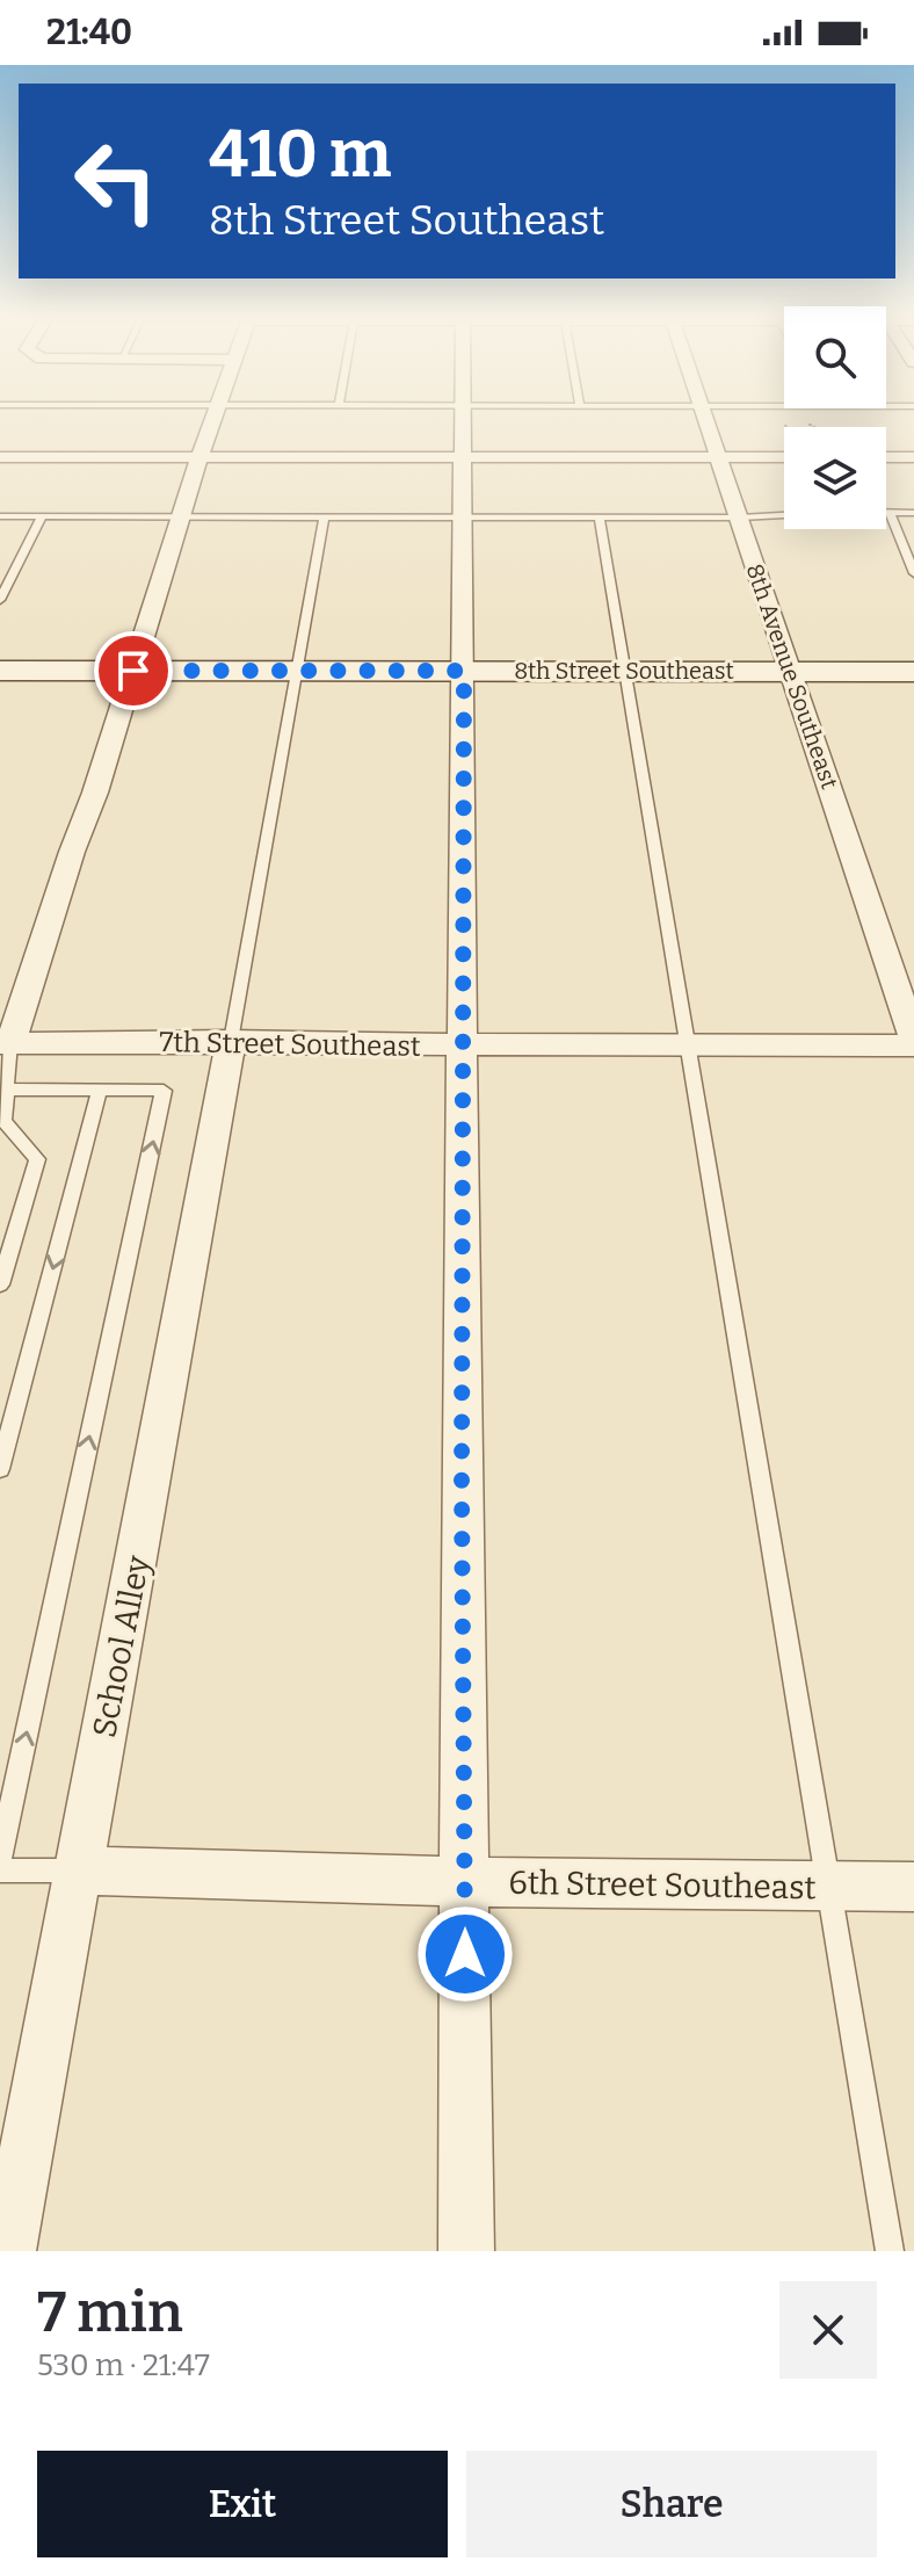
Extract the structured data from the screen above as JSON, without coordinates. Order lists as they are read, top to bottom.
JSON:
{
  "streets": {
    "street": [
      "8th Street Southeast",
      "8th Avenue Southeast",
      "7th Street Southeast",
      "School Alley",
      "6th Street Southeast"
    ]
  },
  "crossings": [
    ["8th Street Southeast", "8th Avenue Southeast"],
    ["8th Avenue Southeast", "7th Street Southeast"],
    ["7th Street Southeast", "School Alley"],
    ["School Alley", "6th Street Southeast"]
  ],
  "page": {
    "status": "21:40",
    "turn": ["410 m", "8th Street Southeast"],
    "heading": ["7 min", "530 m · 21:47"],
    "buttons": ["Exit", "Share"]
  }
}
